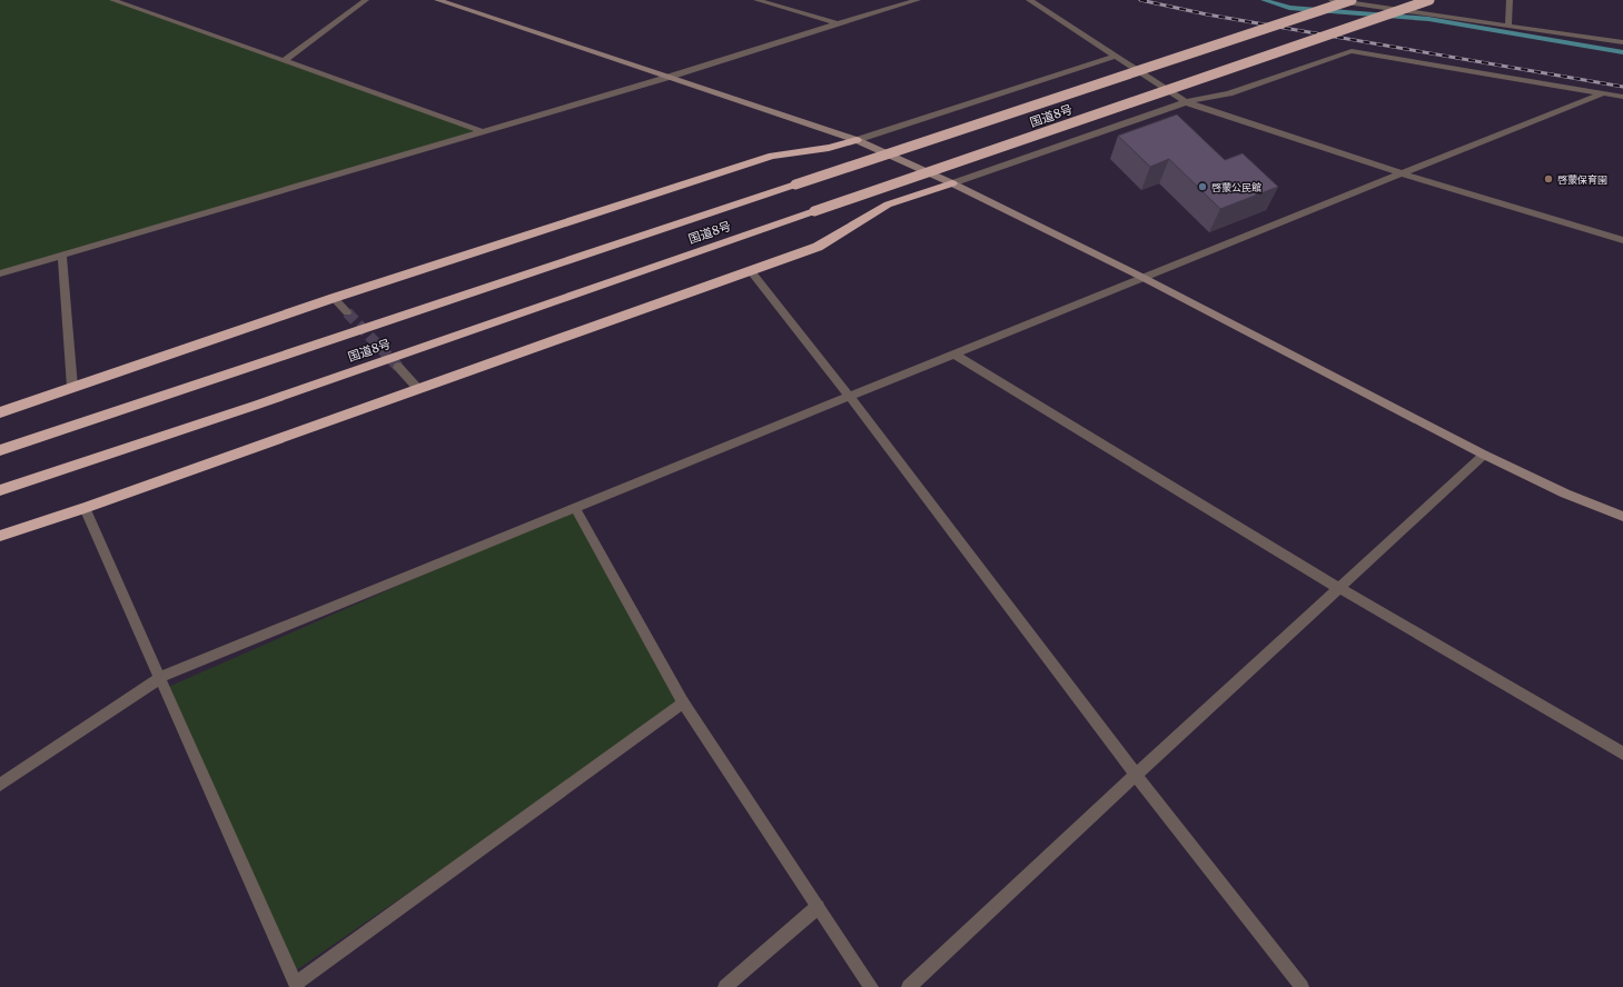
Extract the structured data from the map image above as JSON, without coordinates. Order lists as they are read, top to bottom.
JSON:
{
  "streets": {
    "highway": ["国道8号"]
  },
  "places": ["啓蒙保育園", "啓蒙公民館"]
}
